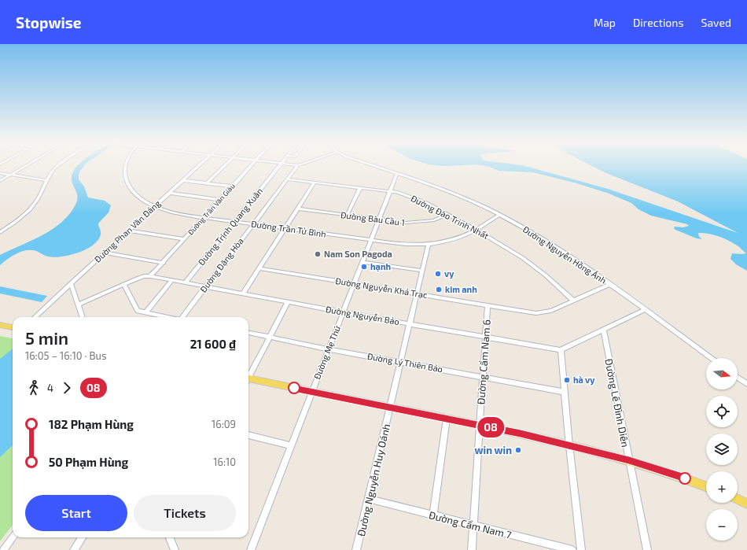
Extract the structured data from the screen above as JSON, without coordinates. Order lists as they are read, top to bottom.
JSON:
{
  "streets": {
    "street": [
      "Đường Trần Văn Giàu",
      "Đường Đào Trinh Nhất",
      "Đường Bàu Cầu 1",
      "Đường Trịnh Quang Xuân",
      "Đường Trần Tử Bình",
      "Đường Phan Văn Đáng",
      "Đường Nguyễn Hồng Ánh",
      "Đường Đặng Hòa",
      "Đường Nguyễn Khả Trạc",
      "Đường Nguyễn Bảo",
      "Đường Mẹ Thứ",
      "Đường Cẩm Nam 6",
      "Đường Lý Thiên Bảo",
      "Đường Lê Đình Diên",
      "Đường Nguyễn Huy Oánh",
      "Đường Cẩm Nam 7"
    ]
  },
  "crossings": [
    ["Đường Trần Văn Giàu", "Đường Trần Tử Bình"],
    ["Đường Trần Văn Giàu", "Đường Nguyễn Bảo"],
    ["Đường Đào Trinh Nhất", "Đường Bàu Cầu 1"],
    ["Đường Đào Trinh Nhất", "Đường Trần Tử Bình"],
    ["Đường Đào Trinh Nhất", "Đường Đặng Hòa"],
    ["Đường Đào Trinh Nhất", "Đường Nguyễn Khả Trạc"],
    ["Đường Đào Trinh Nhất", "Đường Mẹ Thứ"],
    ["Đường Bàu Cầu 1", "Đường Mẹ Thứ"],
    ["Đường Trịnh Quang Xuân", "Đường Trần Tử Bình"],
    ["Đường Trịnh Quang Xuân", "Đường Nguyễn Bảo"],
    ["Đường Trần Tử Bình", "Đường Phan Văn Đáng"],
    ["Đường Trần Tử Bình", "Đường Nguyễn Hồng Ánh"],
    ["Đường Trần Tử Bình", "Đường Đặng Hòa"],
    ["Đường Trần Tử Bình", "Đường Mẹ Thứ"],
    ["Đường Trần Tử Bình", "Đường Nguyễn Huy Oánh"],
    ["Đường Nguyễn Hồng Ánh", "Đường Nguyễn Khả Trạc"],
    ["Đường Nguyễn Hồng Ánh", "Đường Mẹ Thứ"],
    ["Đường Đặng Hòa", "Đường Nguyễn Bảo"],
    ["Đường Nguyễn Khả Trạc", "Đường Mẹ Thứ"],
    ["Đường Nguyễn Khả Trạc", "Đường Cẩm Nam 6"],
    ["Đường Nguyễn Khả Trạc", "Đường Nguyễn Huy Oánh"],
    ["Đường Nguyễn Bảo", "Đường Mẹ Thứ"],
    ["Đường Nguyễn Bảo", "Đường Cẩm Nam 6"],
    ["Đường Nguyễn Bảo", "Đường Nguyễn Huy Oánh"],
    ["Đường Mẹ Thứ", "Đường Lý Thiên Bảo"],
    ["Đường Cẩm Nam 6", "Đường Lý Thiên Bảo"],
    ["Đường Cẩm Nam 6", "Đường Cẩm Nam 7"],
    ["Đường Lý Thiên Bảo", "Đường Nguyễn Huy Oánh"],
    ["Đường Nguyễn Huy Oánh", "Đường Cẩm Nam 7"]
  ],
  "places": [
    "Nam Son Pagoda",
    "hạnh",
    "vy",
    "kim anh",
    "hà vy",
    "win win"
  ],
  "lines": ["bus line 08"],
  "north": "right",
  "page": {
    "header": "Stopwise",
    "nav": ["Map", "Directions", "Saved"],
    "on_map": "08",
    "heading": ["5 min", "16:05 – 16:10 · Bus", "21 600 ₫"],
    "map_buttons": ["+", "−"],
    "legs": ["4", "08"],
    "list": [
      {
        "name": "182 Phạm Hùng",
        "value": "16:09"
      },
      {
        "name": "50 Phạm Hùng",
        "value": "16:10"
      }
    ],
    "buttons": ["Start", "Tickets"]
  }
}
